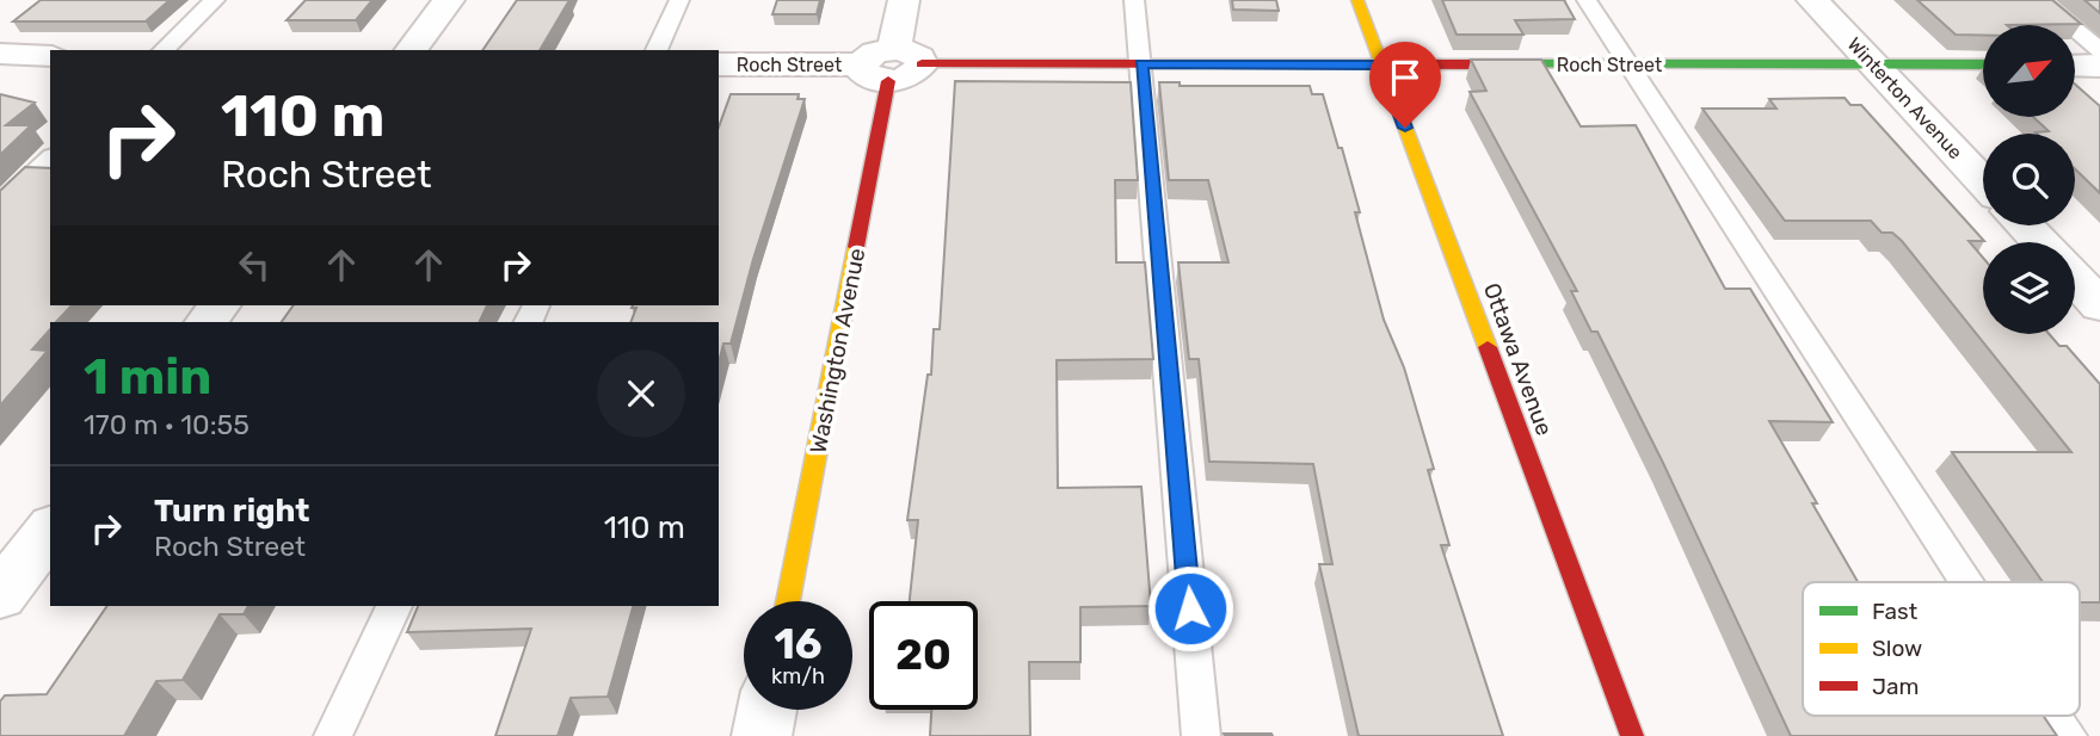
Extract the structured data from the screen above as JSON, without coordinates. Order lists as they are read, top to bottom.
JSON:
{
  "streets": {
    "street": [
      "Roch Street",
      "Winterton Avenue",
      "Washington Avenue",
      "Ottawa Avenue"
    ]
  },
  "crossings": [
    ["Roch Street", "Winterton Avenue"],
    ["Roch Street", "Washington Avenue"],
    ["Roch Street", "Ottawa Avenue"]
  ],
  "legend": ["Fast", "Slow", "Jam"],
  "north": "top right",
  "page": {
    "turn": ["110 m", "Roch Street"],
    "heading": ["1 min", "170 m · 10:55"],
    "list": [
      {
        "name": "Turn right",
        "note": "Roch Street",
        "value": "110 m"
      }
    ],
    "speed": "16 km/h",
    "limit": "20"
  }
}
